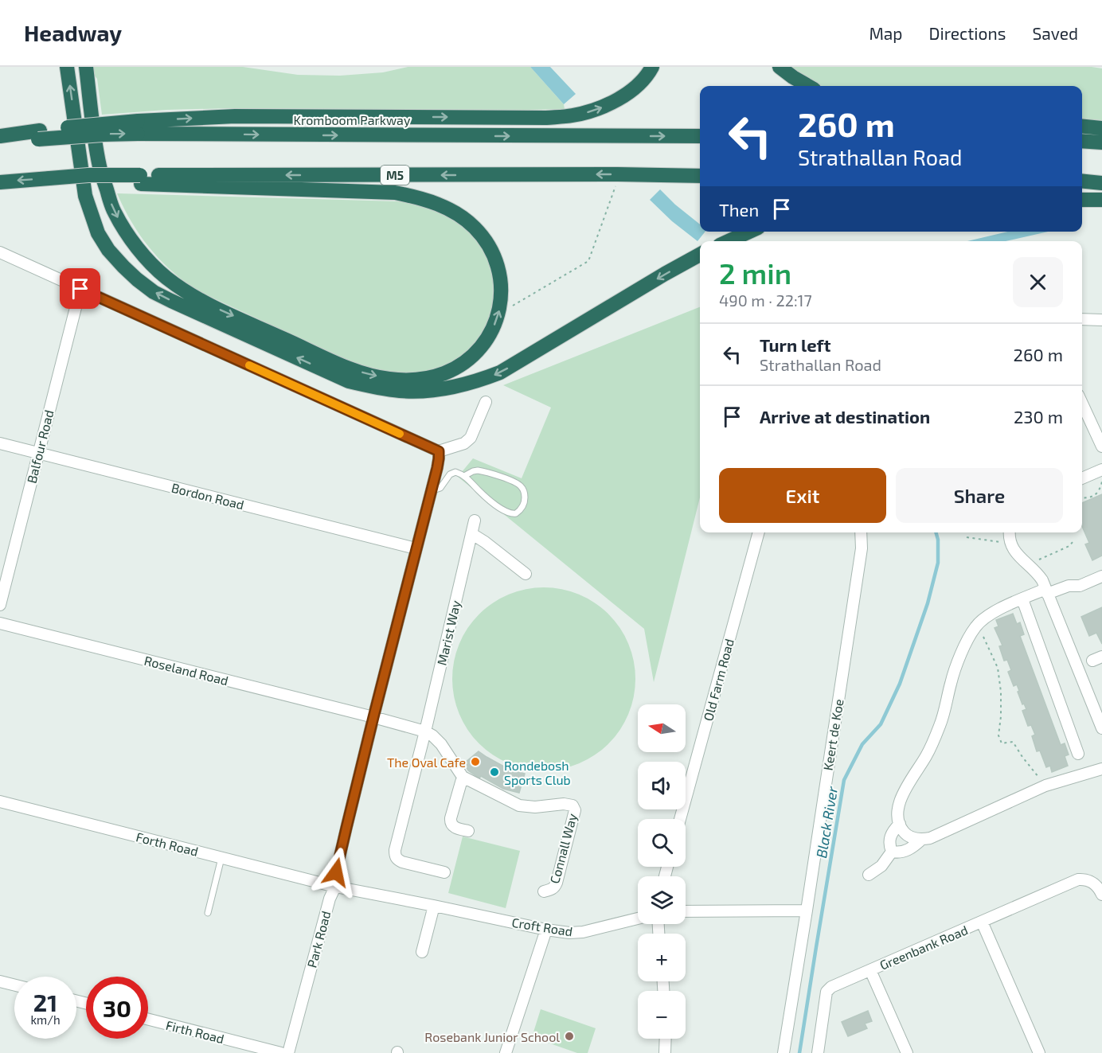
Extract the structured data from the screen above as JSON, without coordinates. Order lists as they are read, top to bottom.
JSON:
{
  "streets": {
    "highway": ["Kromboom Parkway", "M5"],
    "street": [
      "Balfour Road",
      "Bordon Road",
      "Marist Way",
      "Roseland Road",
      "Old Farm Road",
      "Keert de Koe",
      "Forth Road",
      "Connall Way",
      "Croft Road",
      "Park Road",
      "Greenbank Road",
      "Firth Road"
    ]
  },
  "crossings": [
    ["Balfour Road", "Bordon Road"],
    ["Bordon Road", "Park Road"],
    ["Marist Way", "Roseland Road"],
    ["Marist Way", "Connall Way"],
    ["Roseland Road", "Connall Way"],
    ["Roseland Road", "Park Road"],
    ["Forth Road", "Croft Road"],
    ["Forth Road", "Park Road"],
    ["Croft Road", "Park Road"]
  ],
  "water": ["Black River"],
  "places": ["The Oval Cafe", "Rondebosh Sports Club", "Rosebank Junior School"],
  "north": "left",
  "page": {
    "header": "Headway",
    "nav": ["Map", "Directions", "Saved"],
    "turn": ["260 m", "Strathallan Road"],
    "then": "Then",
    "heading": ["2 min", "490 m · 22:17"],
    "list": [
      {
        "name": "Turn left",
        "note": "Strathallan Road",
        "value": "260 m"
      },
      {
        "name": "Arrive at destination",
        "value": "230 m"
      }
    ],
    "buttons": ["Exit", "Share"],
    "map_buttons": ["+", "−"],
    "speed": "21 km/h",
    "limit": "30"
  }
}
